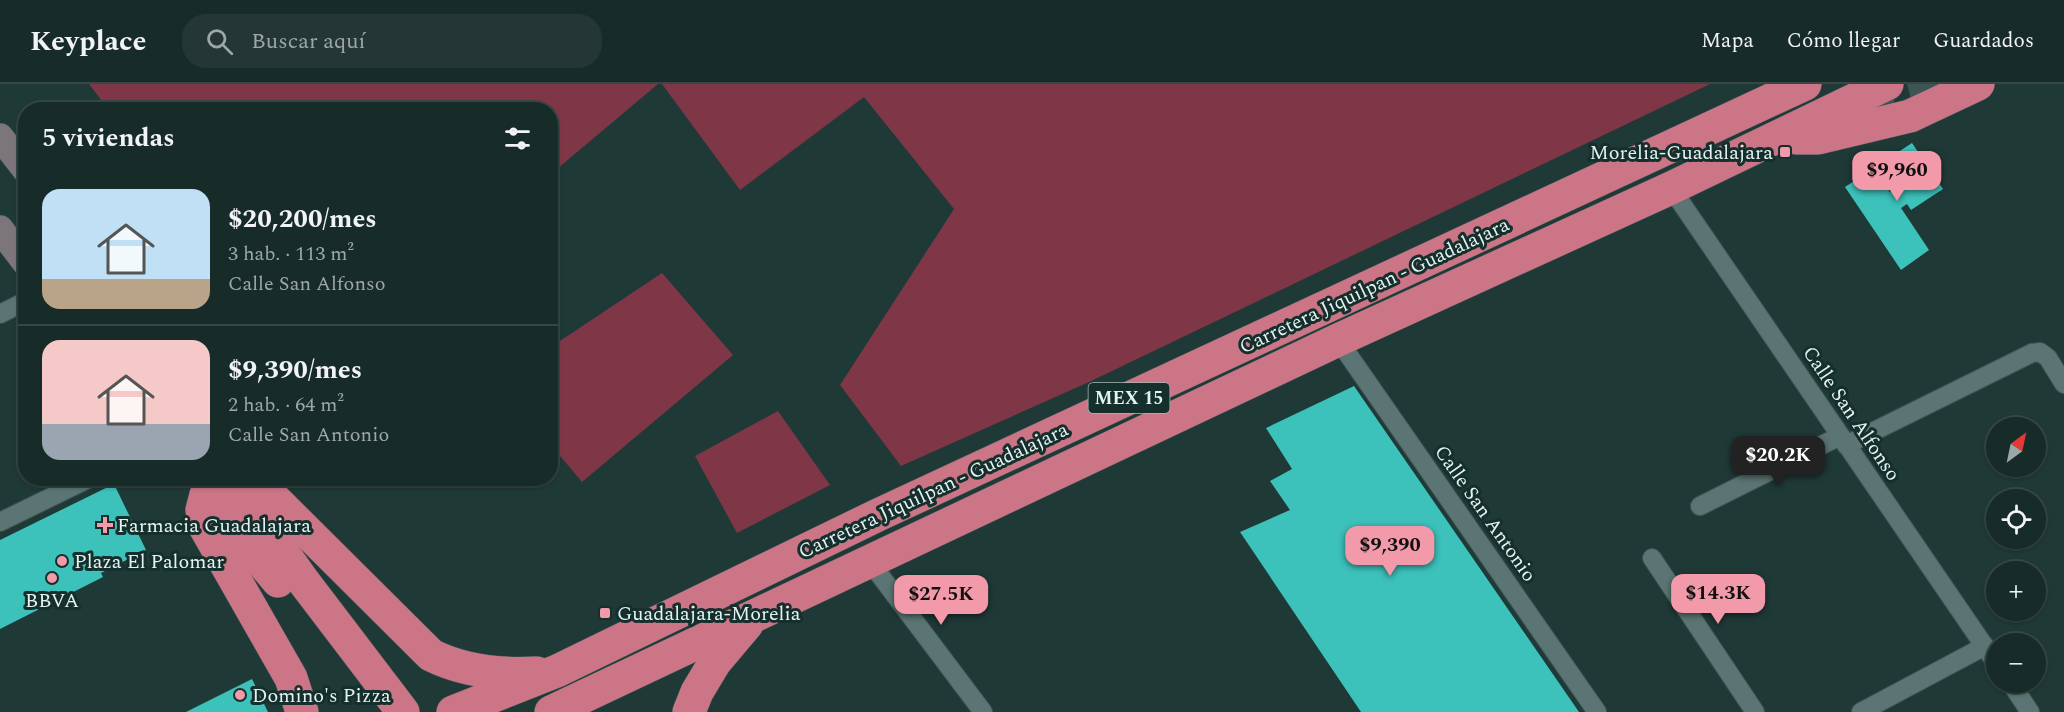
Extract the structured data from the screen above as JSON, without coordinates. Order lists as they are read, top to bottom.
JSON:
{
  "streets": {
    "highway": ["Carretera Jiquilpan - Guadalajara", "MEX 15"],
    "street": ["Calle San Alfonso", "Calle San Antonio"]
  },
  "crossings": [
    ["Carretera Jiquilpan - Guadalajara", "Calle San Alfonso"],
    ["Carretera Jiquilpan - Guadalajara", "Calle San Antonio"]
  ],
  "places": {
    "transit": ["Morelia-Guadalajara", "Guadalajara-Morelia"],
    "health": ["Farmacia Guadalajara"],
    "other": ["Plaza El Palomar", "BBVA", "Domino's Pizza"]
  },
  "north": "top right",
  "page": {
    "header": "Keyplace",
    "search": "Buscar aquí",
    "nav": ["Mapa", "Cómo llegar", "Guardados"],
    "heading": "5 viviendas",
    "price": [
      "$9,960",
      "$20.2K",
      "$9,390",
      "$14.3K",
      "$27.5K"
    ],
    "list": [
      {
        "name": "$20,200/mes",
        "note": "3 hab. · 113 m² · Calle San Alfonso"
      },
      {
        "name": "$9,390/mes",
        "note": "2 hab. · 64 m² · Calle San Antonio"
      }
    ],
    "map_buttons": ["+", "−"]
  }
}
